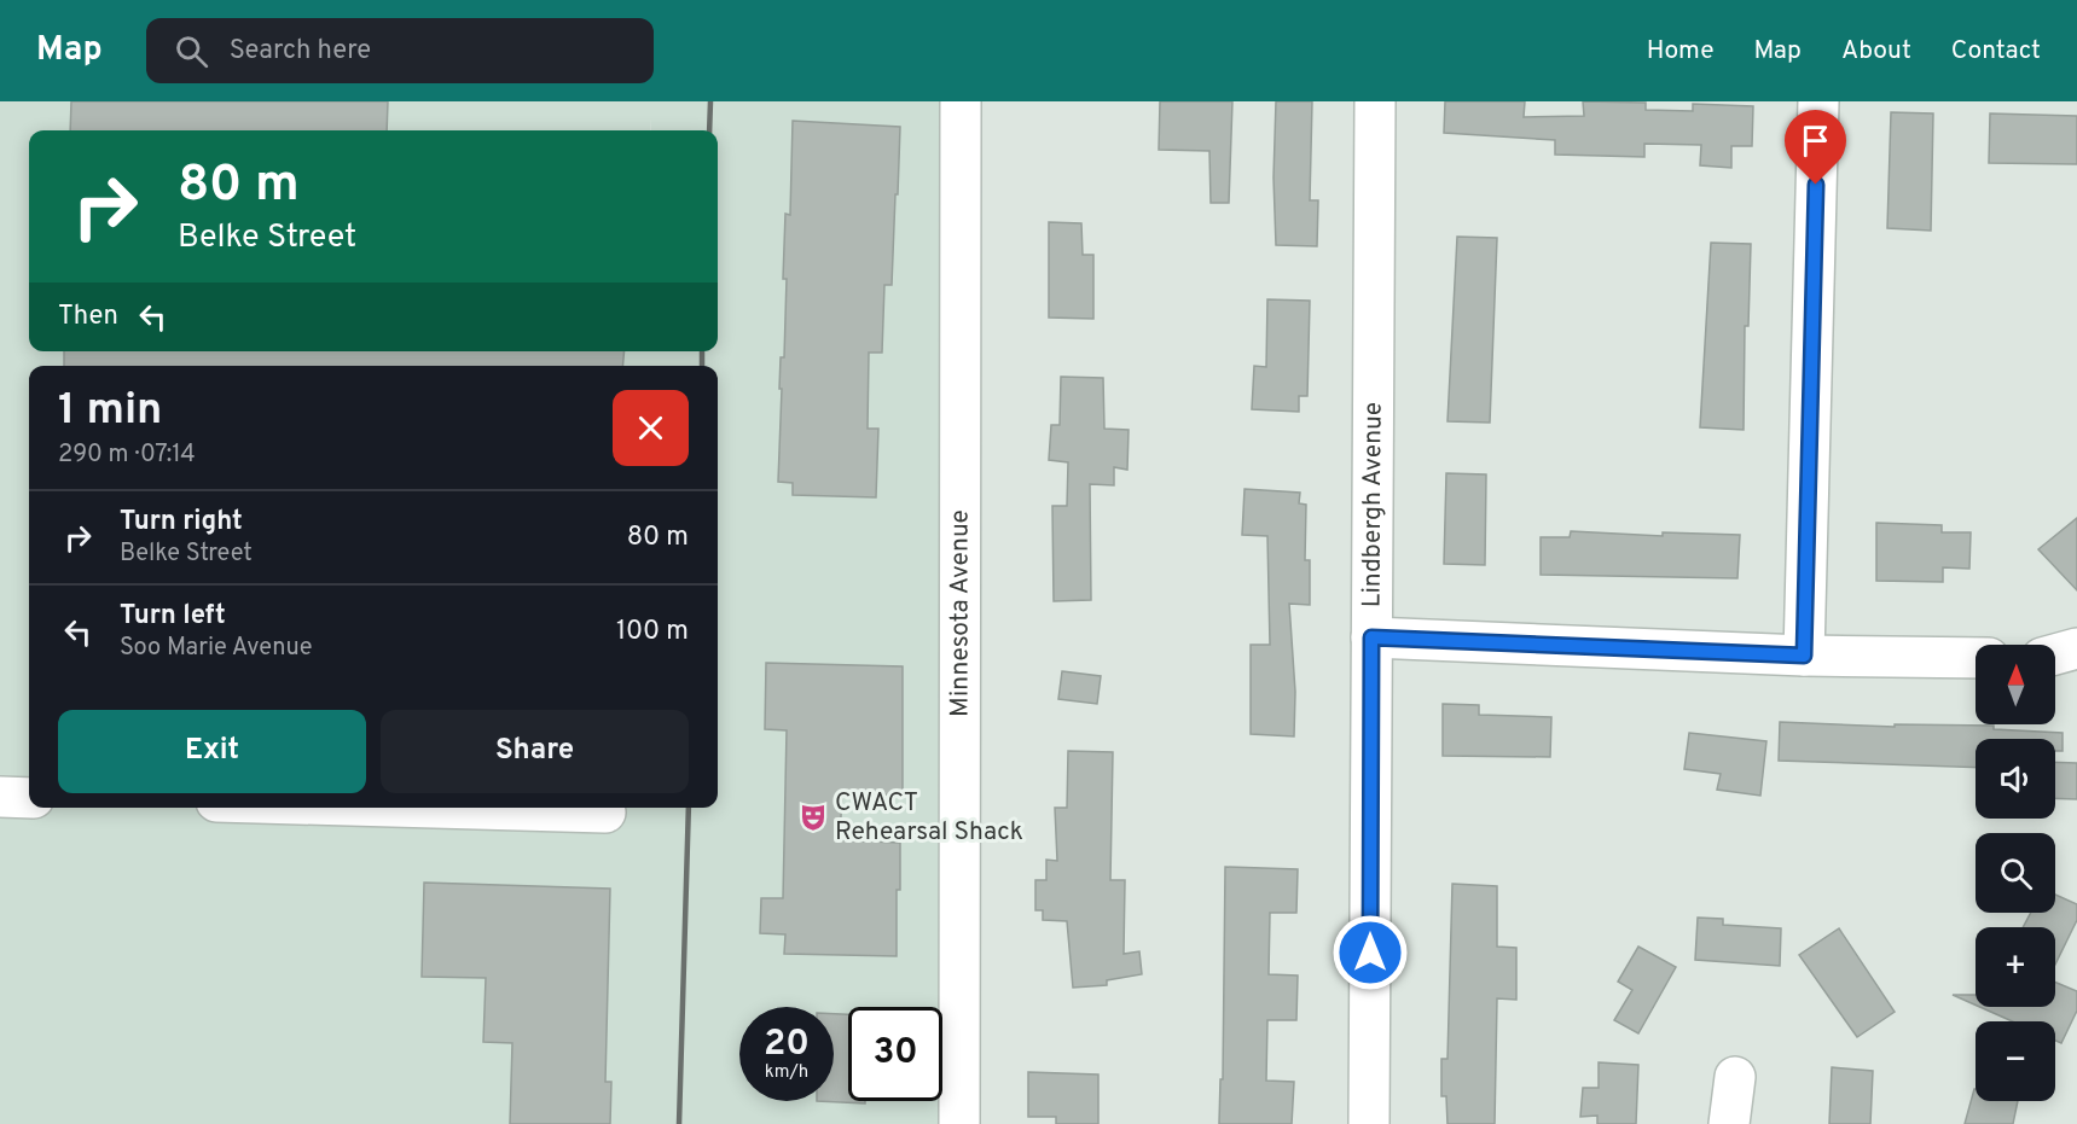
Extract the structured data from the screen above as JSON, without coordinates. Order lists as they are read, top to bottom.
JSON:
{
  "streets": {
    "street": ["Lindbergh Avenue", "Minnesota Avenue"]
  },
  "places": {
    "theatre": ["CWACT Rehearsal Shack"]
  },
  "north": "top",
  "page": {
    "header": "Map",
    "search": "Search here",
    "nav": [
      "Home",
      "Map",
      "About",
      "Contact"
    ],
    "turn": ["80 m", "Belke Street"],
    "then": "Then",
    "heading": ["1 min", "290 m · 07:14"],
    "list": [
      {
        "name": "Turn right",
        "note": "Belke Street",
        "value": "80 m"
      },
      {
        "name": "Turn left",
        "note": "Soo Marie Avenue",
        "value": "100 m"
      }
    ],
    "map_buttons": ["+", "−"],
    "buttons": ["Exit", "Share"],
    "speed": "20 km/h",
    "limit": "30"
  }
}
